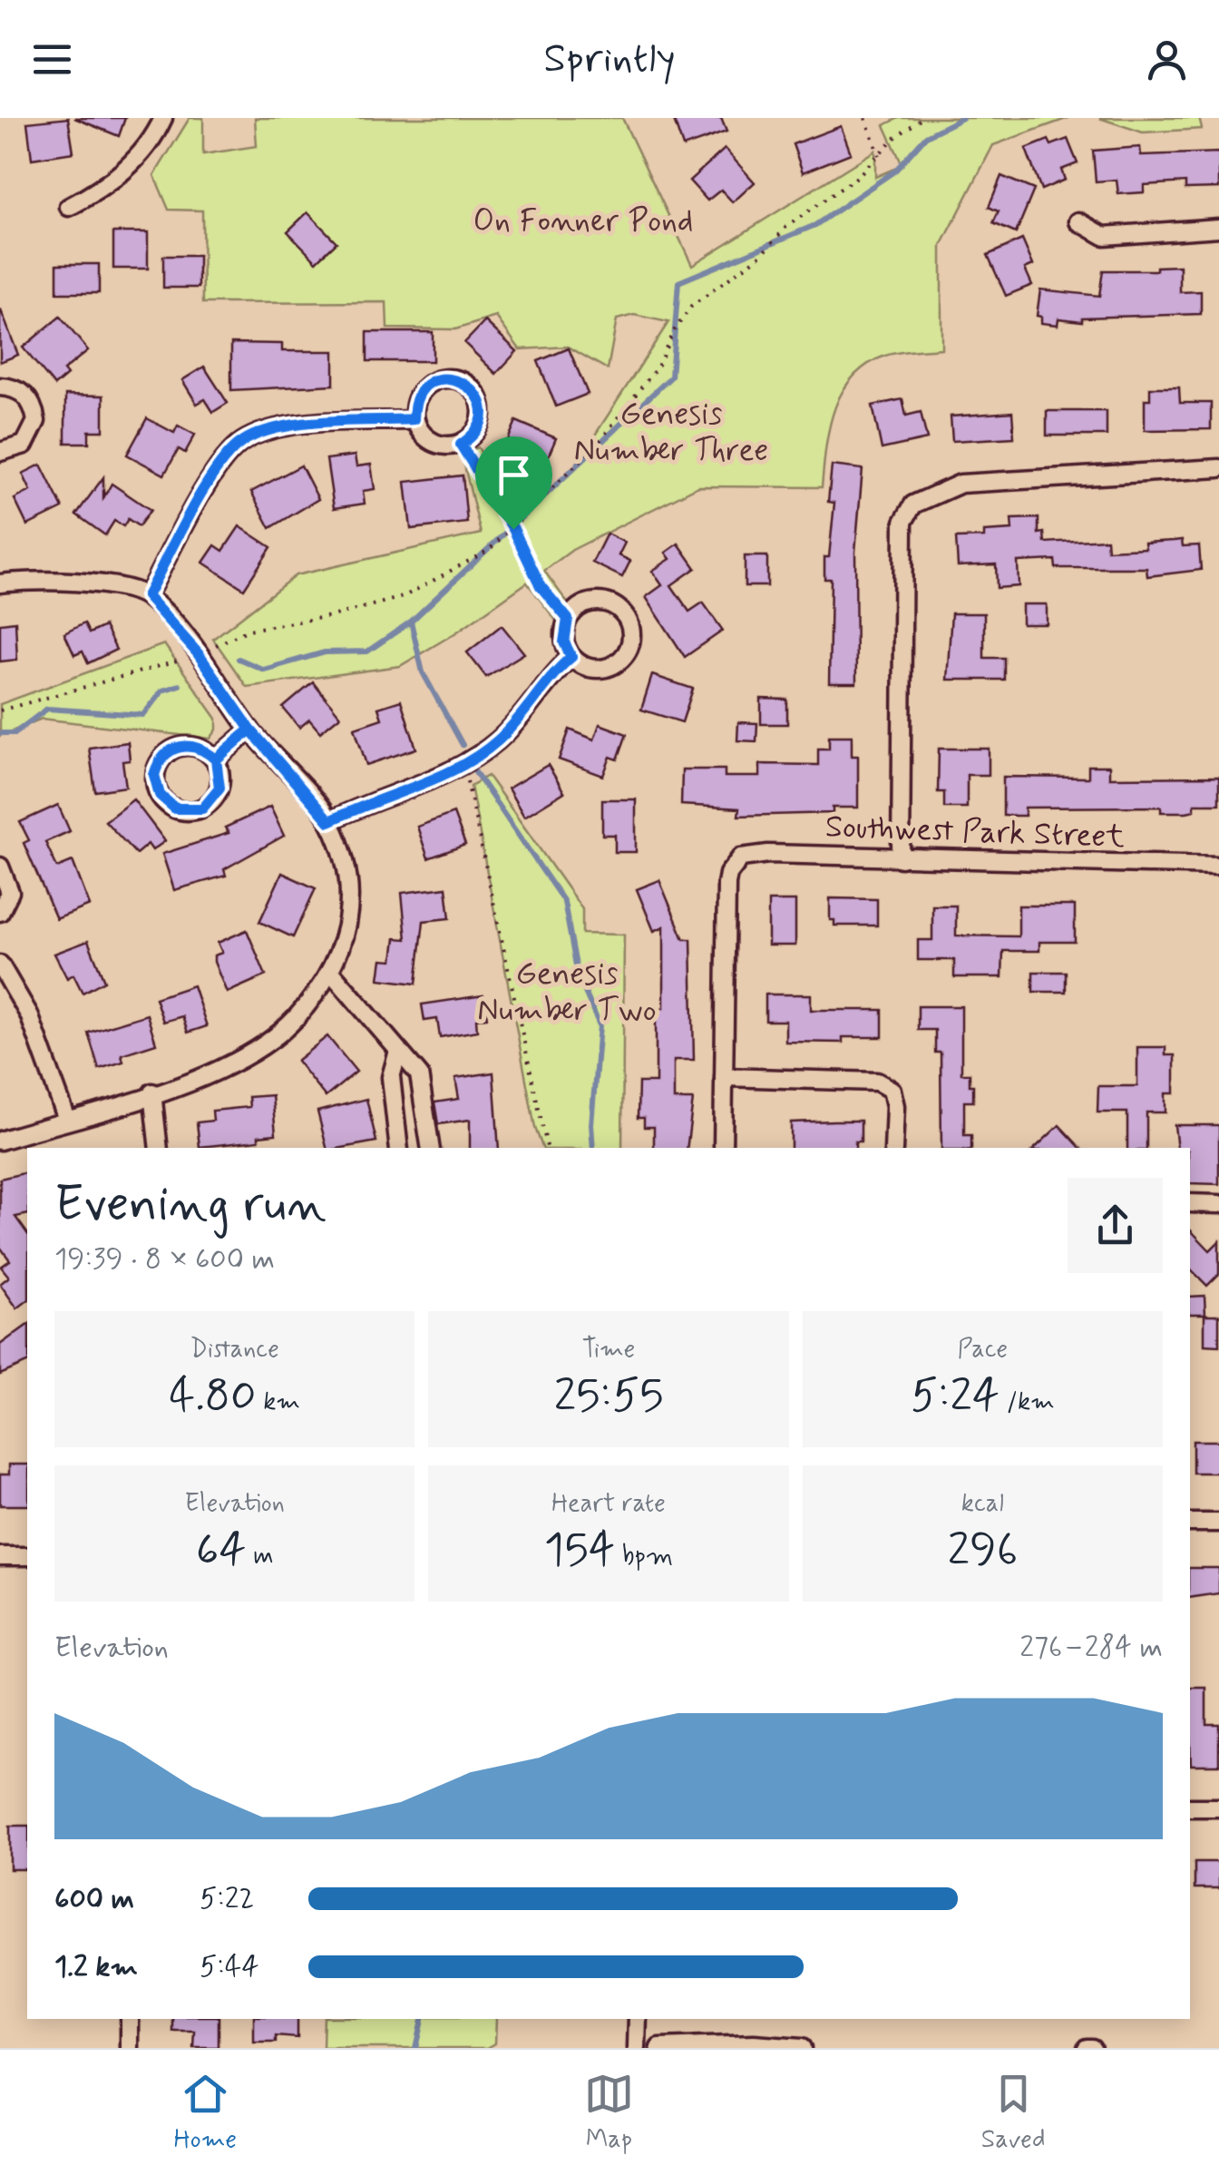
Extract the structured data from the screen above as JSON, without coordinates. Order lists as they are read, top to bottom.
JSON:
{
  "streets": {
    "street": ["Southwest Park Street"]
  },
  "parks": ["On Fonner Pond", "Genesis Number Three", "Genesis Number Two"],
  "page": {
    "header": "Sprintly",
    "heading": ["Evening run", "19:39 · 8 × 600 m"],
    "stats": [
      ["Distance", "4.80 km"],
      ["Time", "25:55"],
      ["Pace", "5:24 /km"],
      ["Elevation", "64 m"],
      ["Heart rate", "154 bpm"],
      ["kcal", "296"]
    ],
    "chart": ["Elevation", "276–284 m"],
    "list": [
      {
        "name": "600 m",
        "note": "5:22"
      },
      {
        "name": "1.2 km",
        "note": "5:44"
      }
    ],
    "tabs": ["Home", "Map", "Saved"]
  }
}
